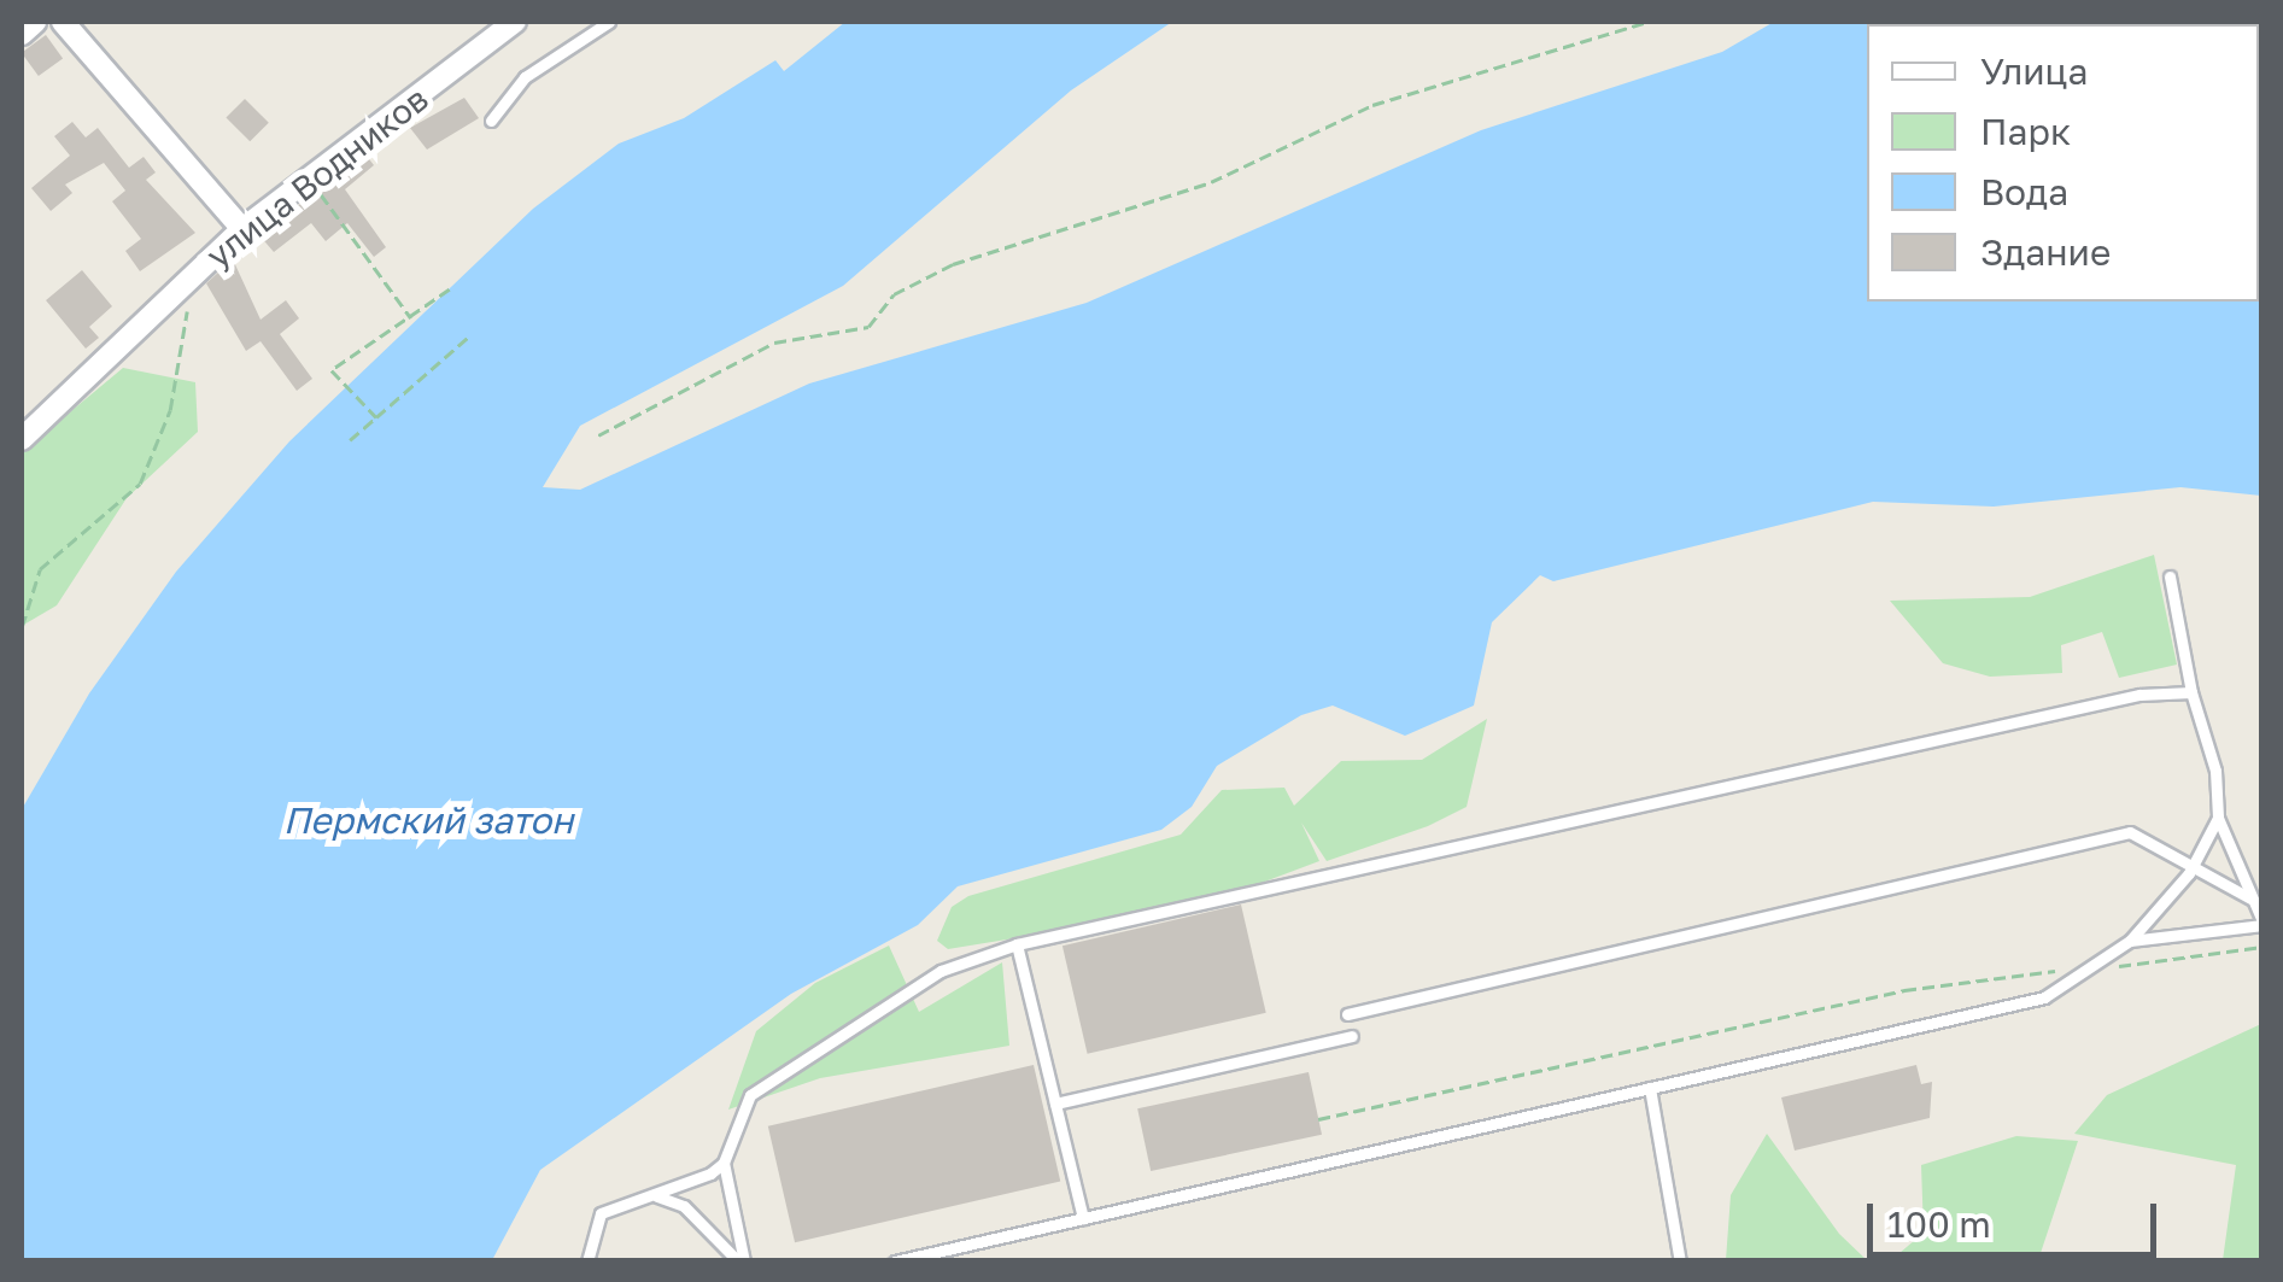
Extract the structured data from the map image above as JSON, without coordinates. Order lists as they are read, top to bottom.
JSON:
{
  "streets": {
    "street": ["улица Водников"]
  },
  "water": ["Пермский затон"],
  "legend": [
    "Улица",
    "Парк",
    "Вода",
    "Здание"
  ],
  "scale_bar": "100 m"
}
